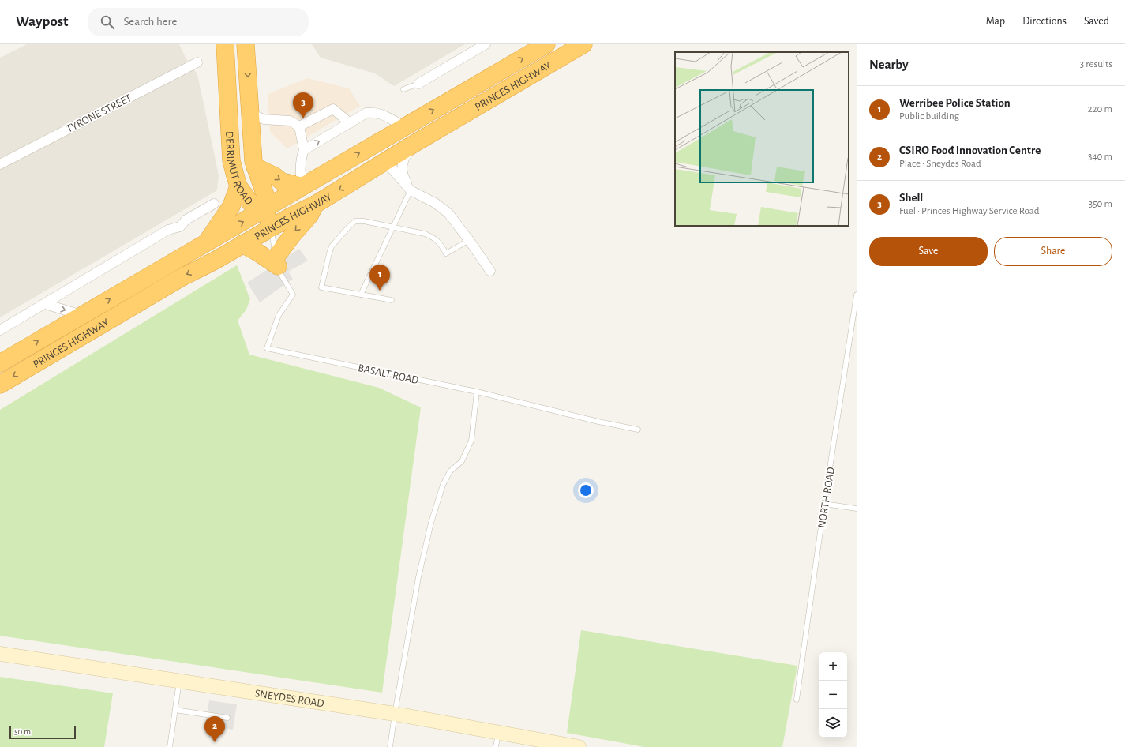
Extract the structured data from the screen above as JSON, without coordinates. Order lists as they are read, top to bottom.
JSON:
{
  "streets": {
    "highway": ["PRINCES HIGHWAY", "DERRIMUT ROAD"],
    "main road": ["SNEYDES ROAD"],
    "street": ["TYRONE STREET"],
    "lane": ["BASALT ROAD", "NORTH ROAD"]
  },
  "crossings": [
    ["PRINCES HIGHWAY", "DERRIMUT ROAD"],
    ["PRINCES HIGHWAY", "BASALT ROAD"]
  ],
  "scale_bar": "50 m",
  "page": {
    "header": "Waypost",
    "search": "Search here",
    "nav": ["Map", "Directions", "Saved"],
    "heading": ["Nearby", "3 results"],
    "list": [
      {
        "mark": "1",
        "name": "Werribee Police Station",
        "note": "Public building",
        "value": "220 m"
      },
      {
        "mark": "2",
        "name": "CSIRO Foođ Innovation Centre",
        "note": "Place · Sneydes Road",
        "value": "340 m"
      },
      {
        "mark": "3",
        "name": "Shell",
        "note": "Fuel · Princes Highway Service Road",
        "value": "350 m"
      }
    ],
    "pins": ["3", "1", "2"],
    "buttons": ["Save", "Share"],
    "map_buttons": ["+", "−"],
    "scale": "50 m"
  }
}
